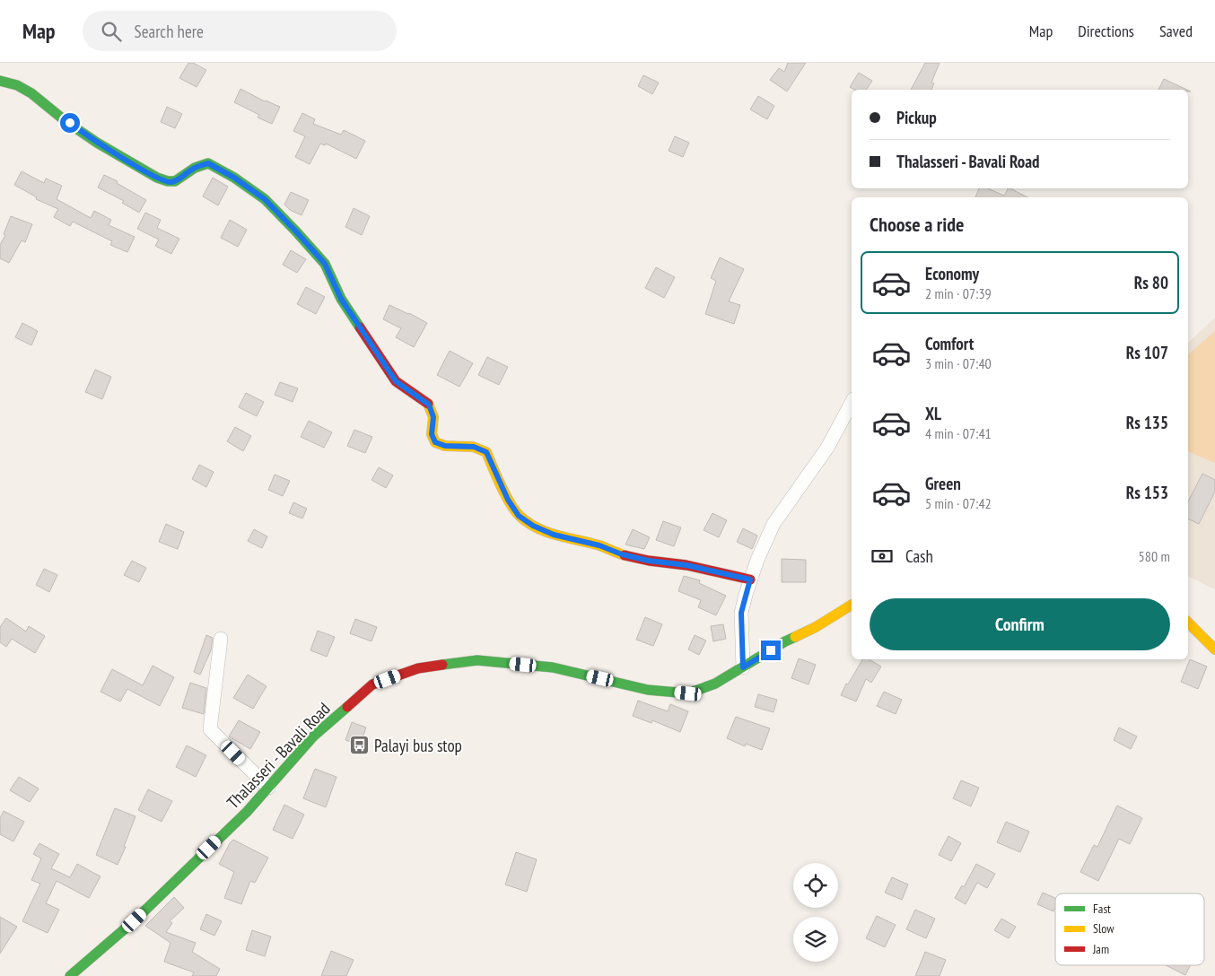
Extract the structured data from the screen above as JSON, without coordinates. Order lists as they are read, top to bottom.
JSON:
{
  "streets": {
    "street": ["Thalasseri - Bavali Road"]
  },
  "places": {
    "bus stop": ["Palayi bus stop"]
  },
  "legend": ["Fast", "Slow", "Jam"],
  "page": {
    "header": "Map",
    "search": "Search here",
    "nav": ["Map", "Directions", "Saved"],
    "banner": ["Pickup", "Thalasseri - Bavali Road"],
    "heading": "Choose a ride",
    "list": [
      {
        "name": "Economy",
        "note": "2 min · 07:39",
        "value": "Rs 80"
      },
      {
        "name": "Comfort",
        "note": "3 min · 07:40",
        "value": "Rs 107"
      },
      {
        "name": "XL",
        "note": "4 min · 07:41",
        "value": "Rs 135"
      },
      {
        "name": "Green",
        "note": "5 min · 07:42",
        "value": "Rs 153"
      }
    ],
    "pay": ["Cash", "580 m"],
    "buttons": "Confirm"
  }
}
